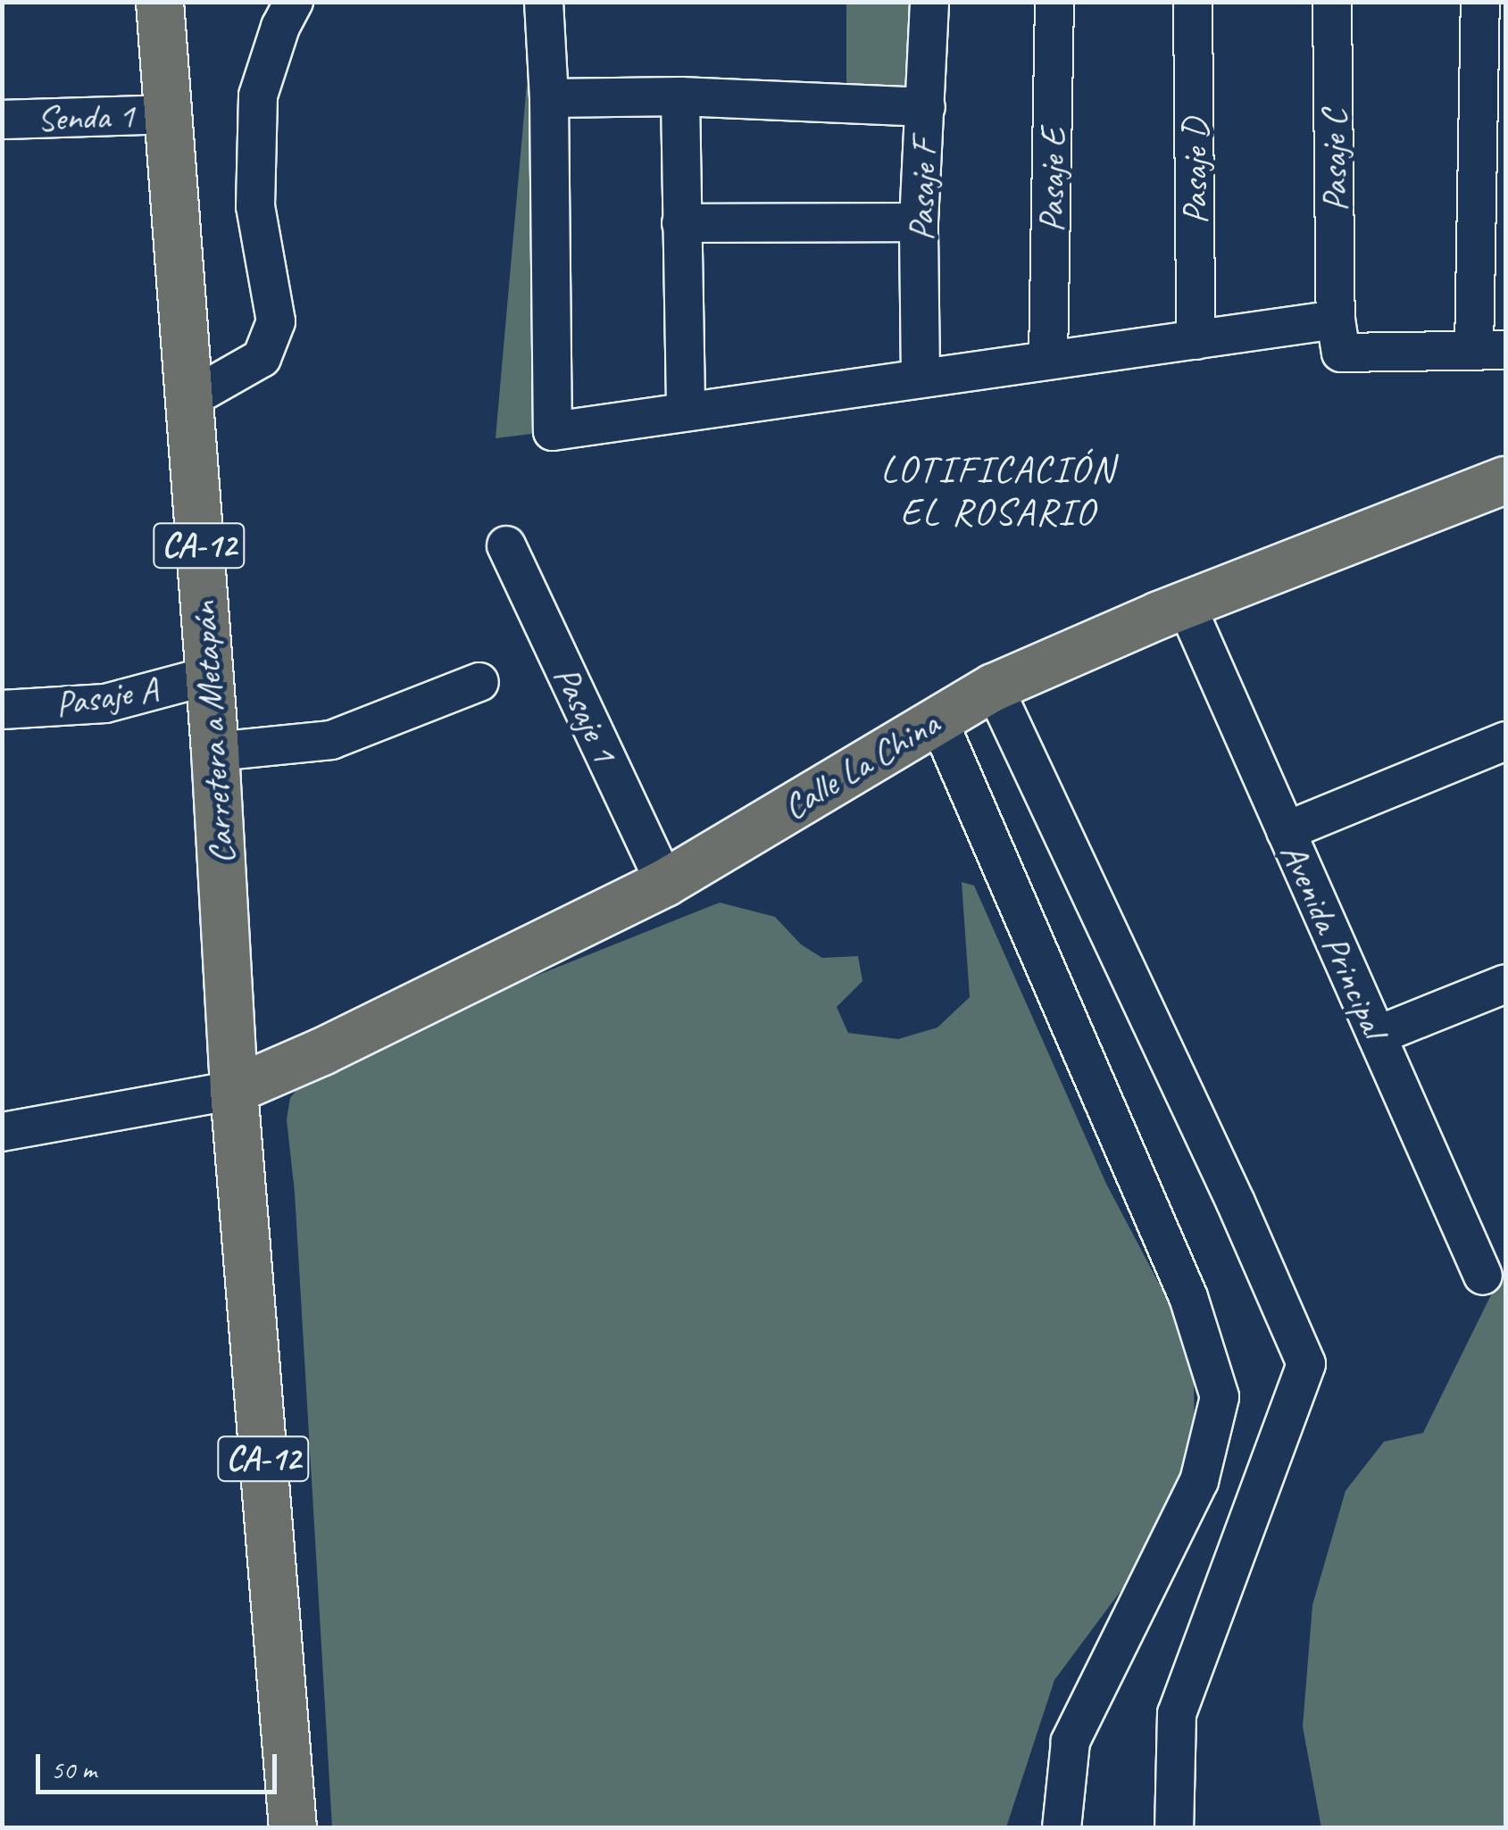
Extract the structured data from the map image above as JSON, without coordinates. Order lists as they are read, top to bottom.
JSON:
{
  "streets": {
    "main road": ["CA-12", "Carretera a Metapán", "Calle La China"],
    "street": [
      "Senda 1",
      "Pasaje C",
      "Pasaje D",
      "Pasaje E",
      "Pasaje F",
      "Pasaje A",
      "Pasaje 1",
      "Avenida Principal"
    ]
  },
  "crossings": [
    ["Senda 1", "Carretera a Metapán"],
    ["CA-12", "Carretera a Metapán"],
    ["CA-12", "Calle La China"],
    ["Pasaje A", "Carretera a Metapán"],
    ["Pasaje 1", "Calle La China"],
    ["Carretera a Metapán", "Calle La China"],
    ["Calle La China", "Avenida Principal"]
  ],
  "districts": ["LOTIFICACIÓN EL ROSARIO"],
  "scale_bar": "50 m"
}
